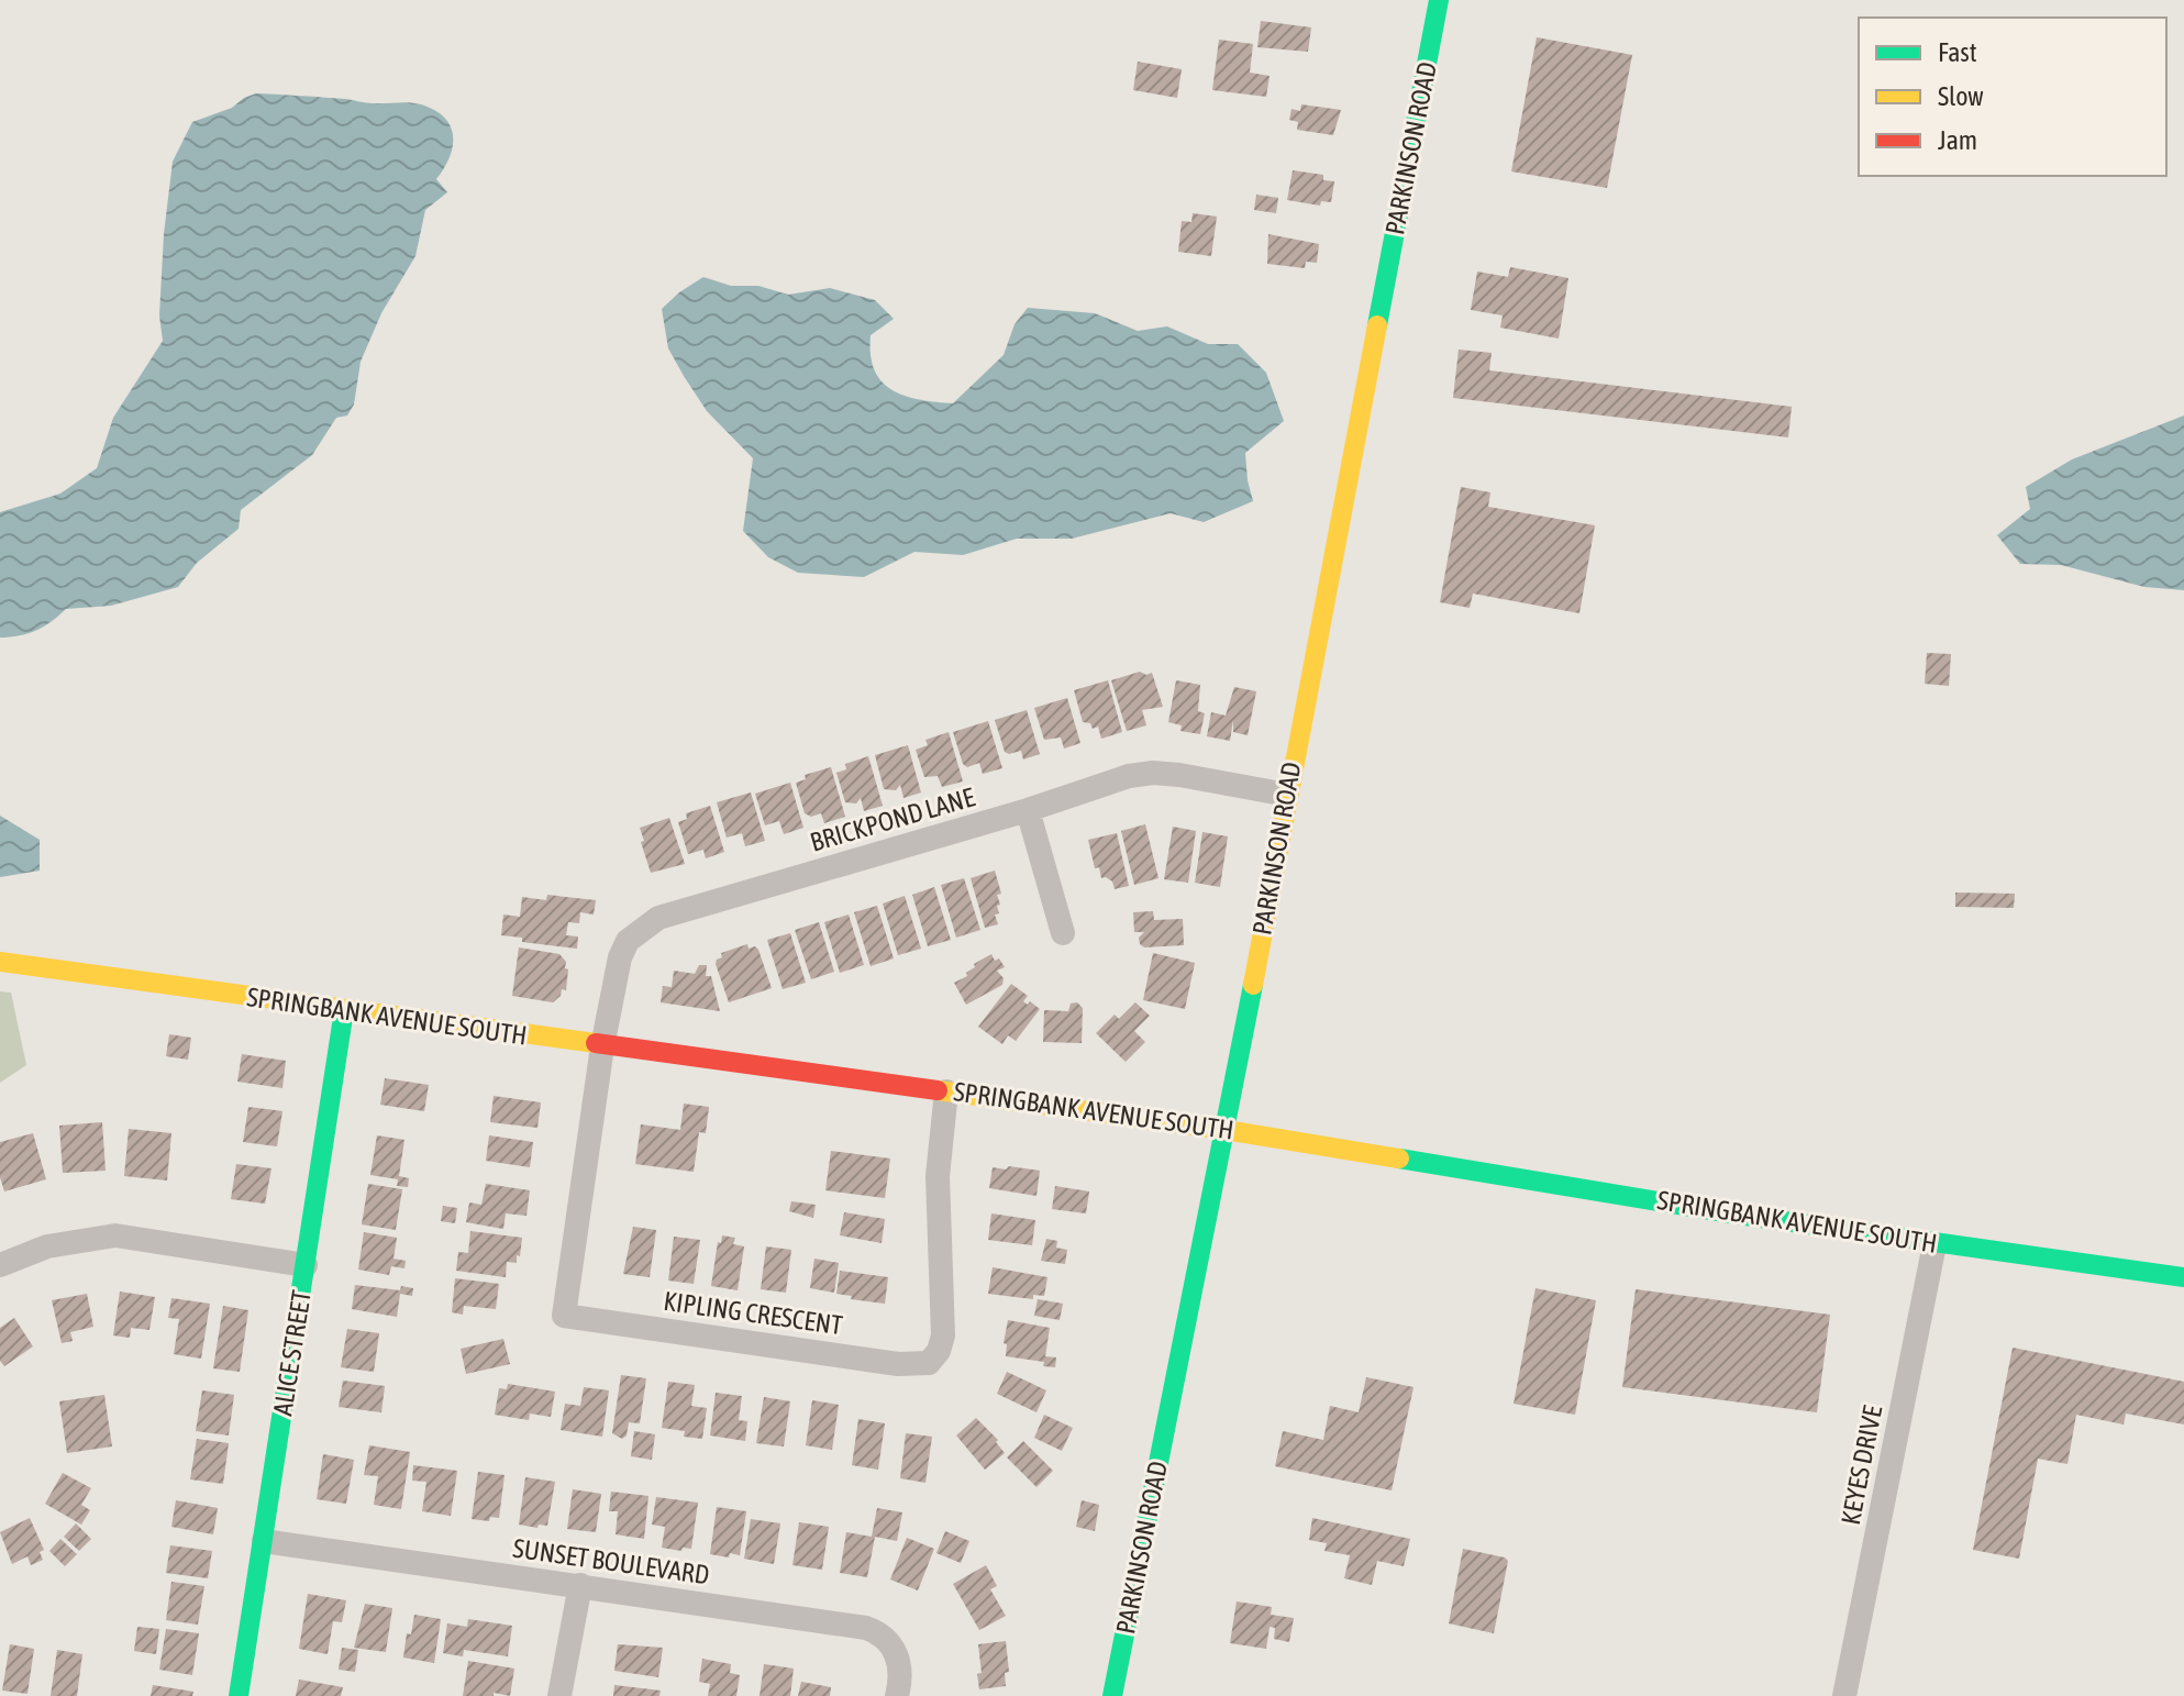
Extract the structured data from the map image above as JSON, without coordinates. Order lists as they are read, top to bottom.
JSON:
{
  "streets": {
    "main road": ["PARKINSON ROAD", "SPRINGBANK AVENUE SOUTH", "ALICE STREET"],
    "street": [
      "BRICKPOND LANE",
      "KIPLING CRESCENT",
      "KEYES DRIVE",
      "SUNSET BOULEVARD"
    ]
  },
  "crossings": [
    ["PARKINSON ROAD", "BRICKPOND LANE"],
    ["PARKINSON ROAD", "SPRINGBANK AVENUE SOUTH"],
    ["BRICKPOND LANE", "SPRINGBANK AVENUE SOUTH"],
    ["BRICKPOND LANE", "KIPLING CRESCENT"],
    ["SPRINGBANK AVENUE SOUTH", "KIPLING CRESCENT"],
    ["SPRINGBANK AVENUE SOUTH", "ALICE STREET"],
    ["SPRINGBANK AVENUE SOUTH", "KEYES DRIVE"],
    ["ALICE STREET", "SUNSET BOULEVARD"]
  ],
  "legend": ["Fast", "Slow", "Jam"]
}
